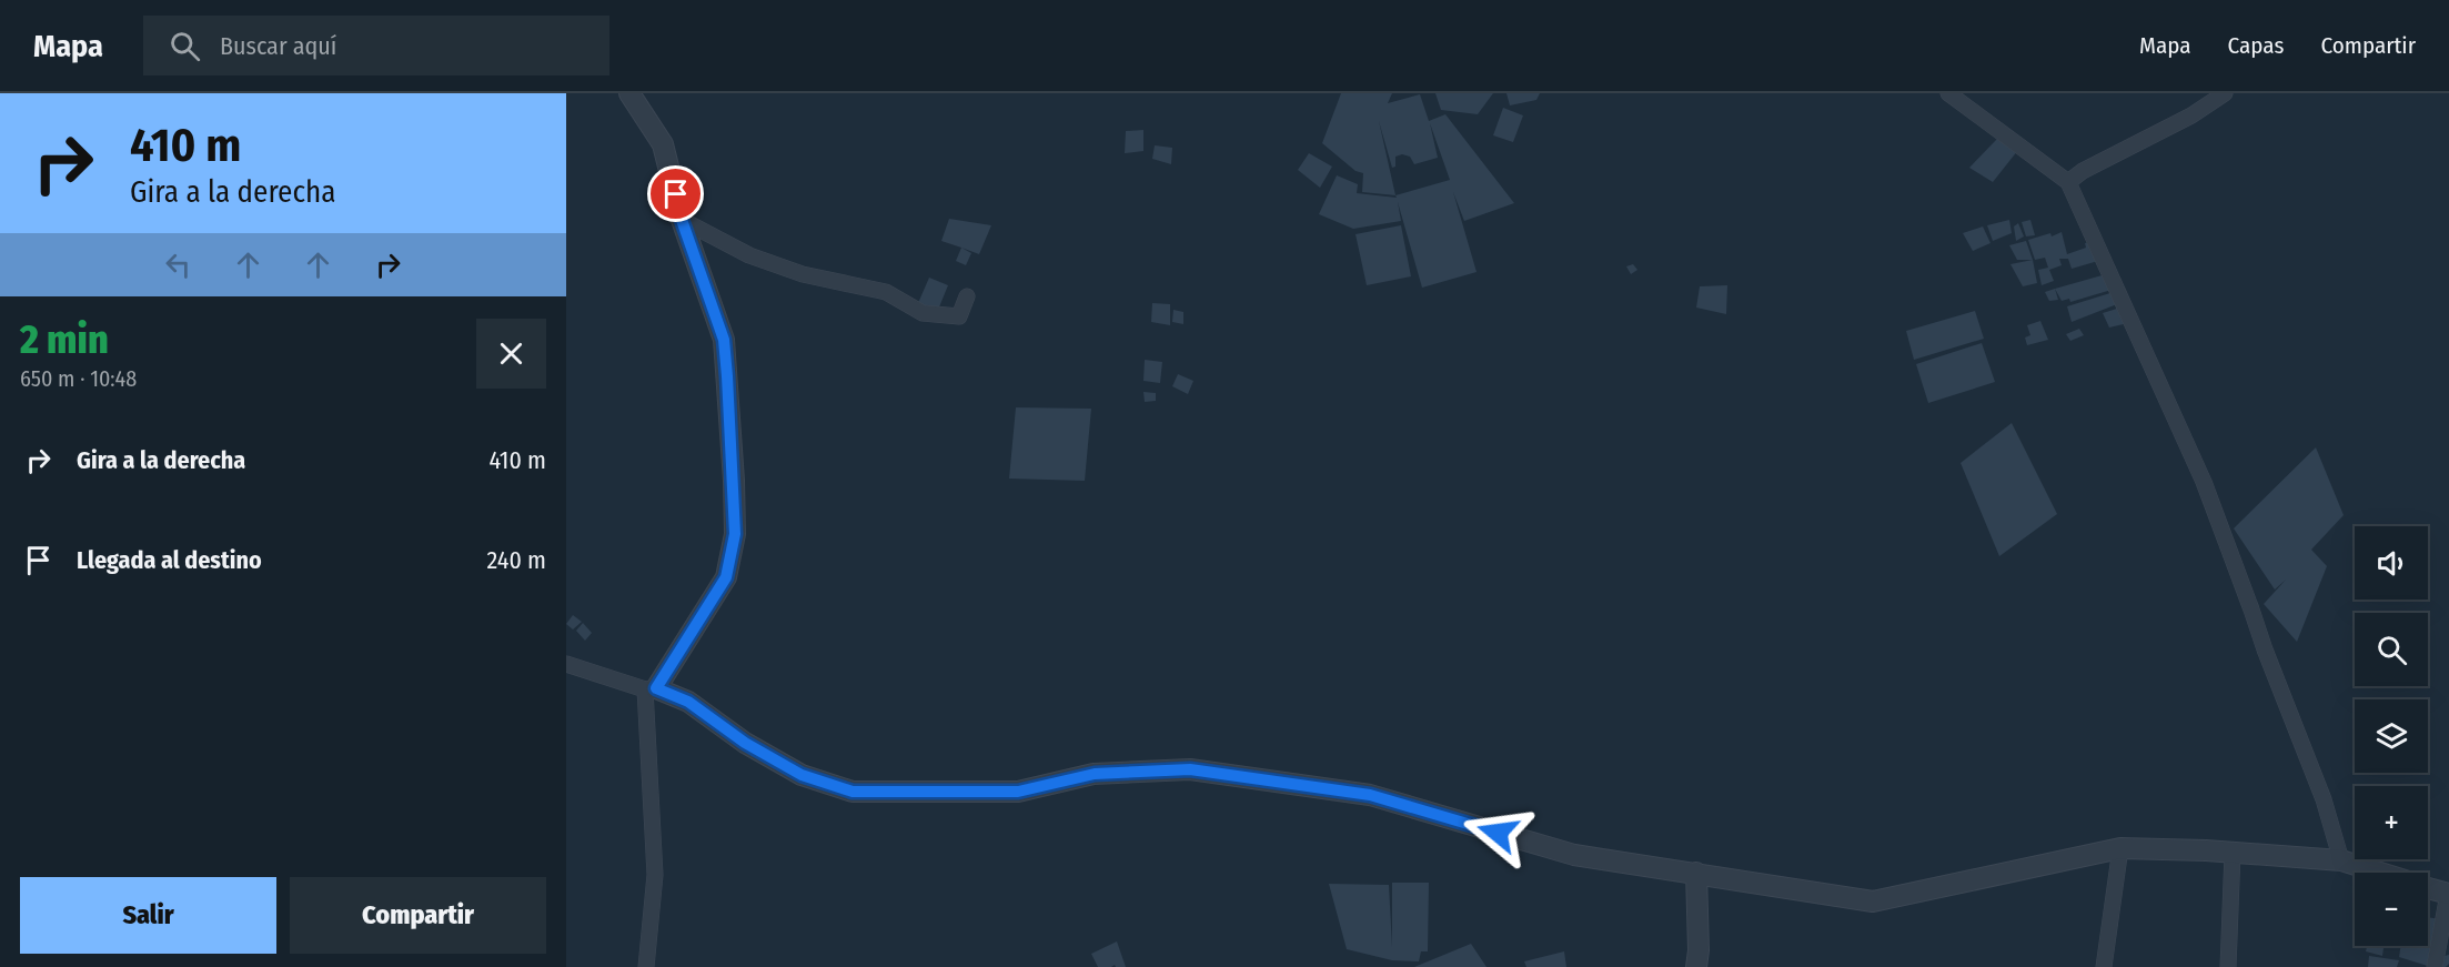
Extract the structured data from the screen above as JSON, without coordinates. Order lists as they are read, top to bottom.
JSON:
{
  "page": {
    "header": "Mapa",
    "search": "Buscar aquí",
    "nav": ["Mapa", "Capas", "Compartir"],
    "turn": ["410 m", "Gira a la derecha"],
    "heading": ["2 min", "650 m · 10:48"],
    "list": [
      {
        "name": "Gira a la derecha",
        "value": "410 m"
      },
      {
        "name": "Llegada al destino",
        "value": "240 m"
      }
    ],
    "map_buttons": ["+", "−"],
    "buttons": ["Salir", "Compartir"]
  }
}
